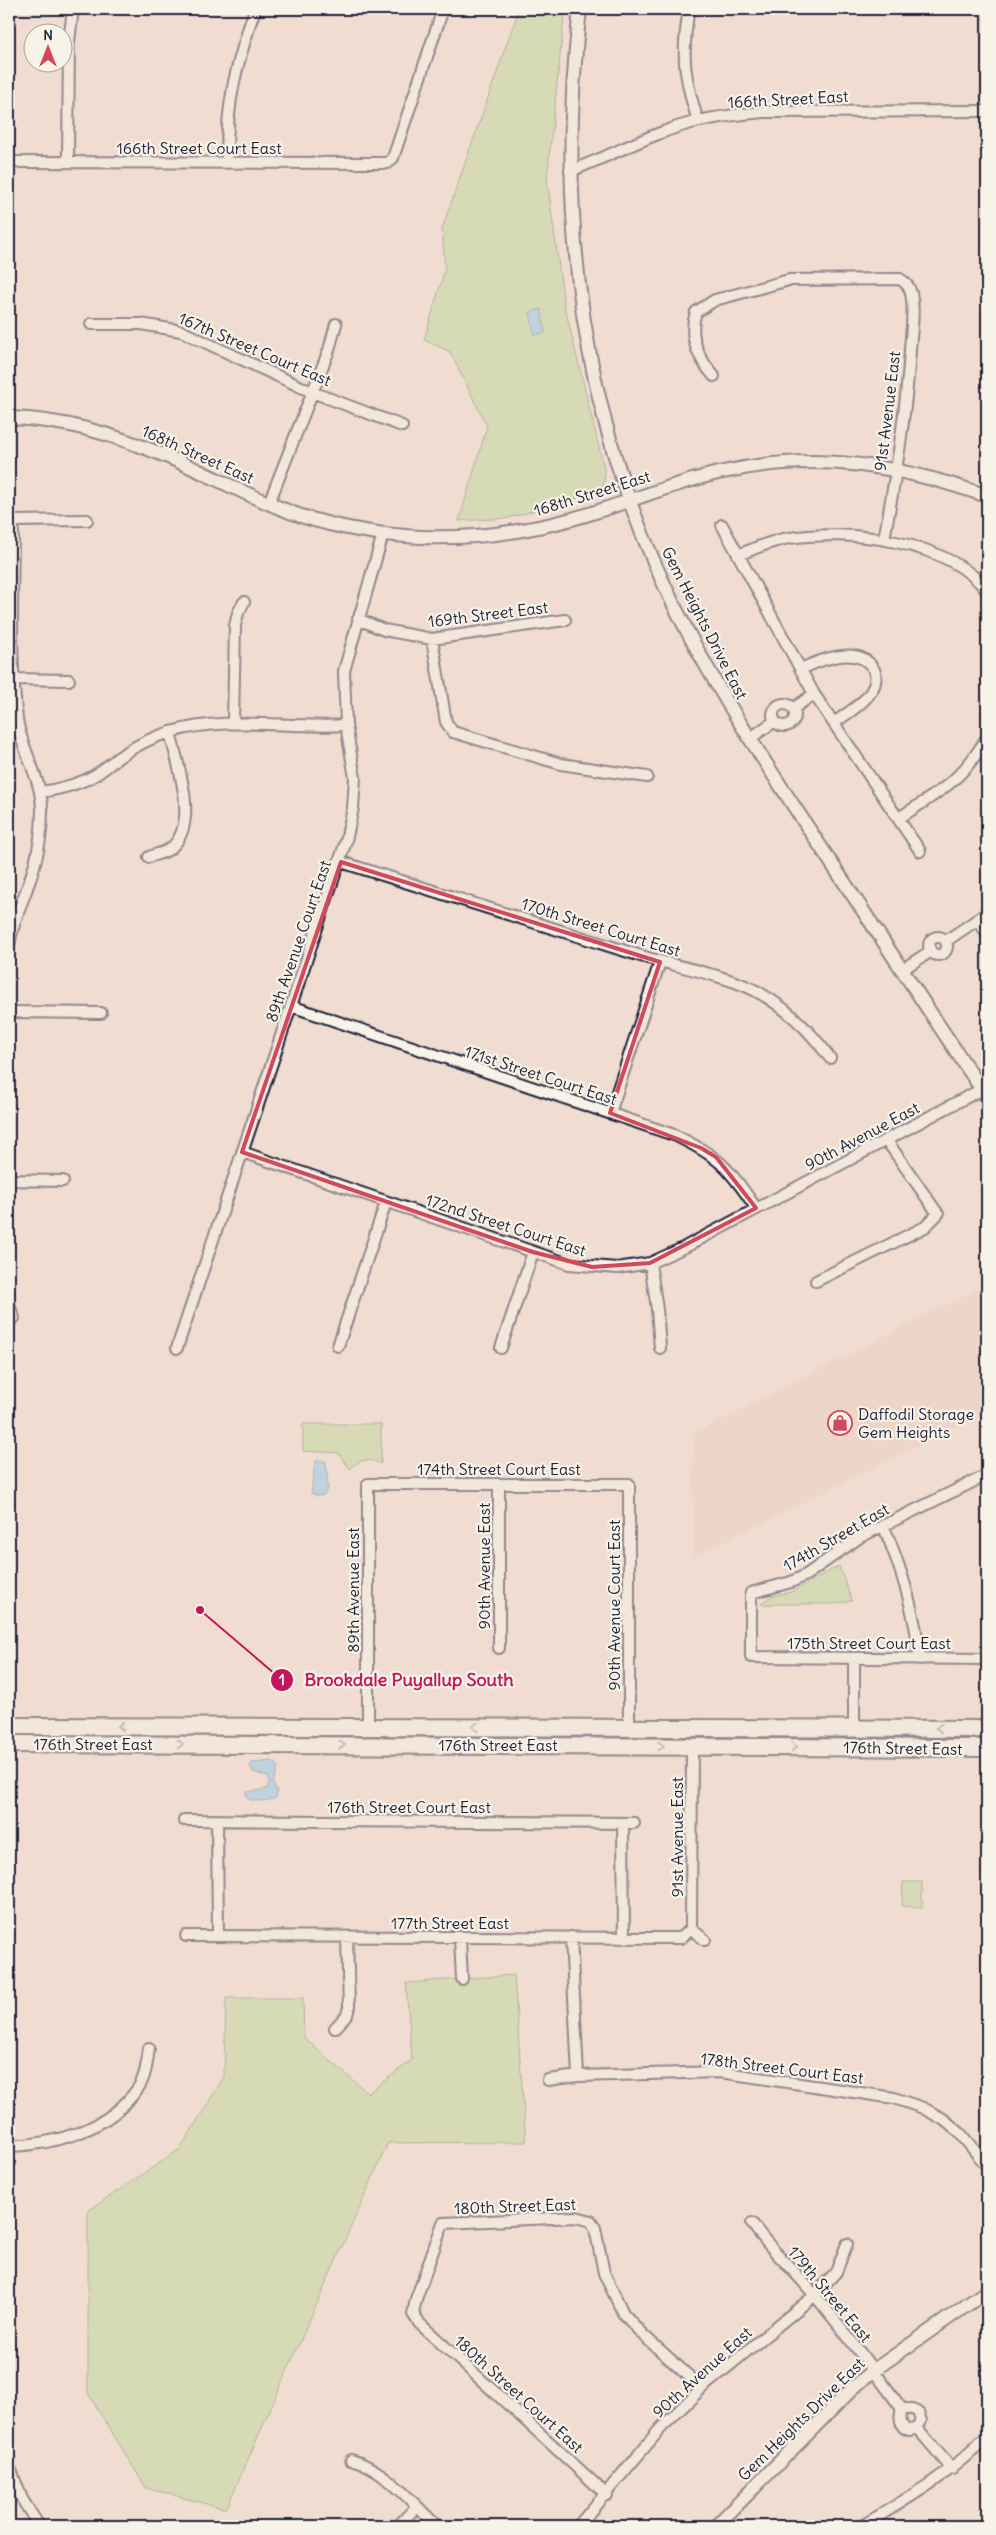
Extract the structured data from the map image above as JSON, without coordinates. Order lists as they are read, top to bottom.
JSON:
{
  "streets": {
    "main road": ["176th Street East"],
    "street": [
      "166th Street East",
      "166th Street Court East",
      "167th Street Court East",
      "91st Avenue East",
      "168th Street East",
      "169th Street East",
      "Gem Heights Drive East",
      "170th Street Court East",
      "89th Avenue Court East",
      "171st Street Court East",
      "90th Avenue East",
      "172nd Street Court East",
      "174th Street Court East",
      "174th Street East",
      "89th Avenue East",
      "90th Avenue Court East",
      "175th Street Court East",
      "176th Street Court East",
      "177th Street East",
      "178th Street Court East",
      "180th Street East",
      "179th Street East",
      "180th Street Court East"
    ]
  },
  "crossings": [
    ["166th Street East", "Gem Heights Drive East"],
    ["91st Avenue East", "168th Street East"],
    ["91st Avenue East", "176th Street East"],
    ["91st Avenue East", "177th Street East"],
    ["168th Street East", "Gem Heights Drive East"],
    ["168th Street East", "89th Avenue Court East"],
    ["169th Street East", "89th Avenue Court East"],
    ["Gem Heights Drive East", "90th Avenue East"],
    ["Gem Heights Drive East", "179th Street East"],
    ["170th Street Court East", "89th Avenue Court East"],
    ["89th Avenue Court East", "171st Street Court East"],
    ["89th Avenue Court East", "172nd Street Court East"],
    ["171st Street Court East", "90th Avenue East"],
    ["171st Street Court East", "172nd Street Court East"],
    ["90th Avenue East", "172nd Street Court East"],
    ["90th Avenue East", "174th Street Court East"],
    ["90th Avenue East", "180th Street East"],
    ["90th Avenue East", "179th Street East"],
    ["90th Avenue East", "180th Street Court East"],
    ["174th Street Court East", "89th Avenue East"],
    ["174th Street Court East", "90th Avenue Court East"],
    ["174th Street East", "175th Street Court East"],
    ["89th Avenue East", "176th Street East"],
    ["90th Avenue Court East", "176th Street East"],
    ["180th Street East", "180th Street Court East"]
  ],
  "places": {
    "shop": ["Daffodil Storage Gem Heights"],
    "other": ["Brookdale Puyallup South"]
  },
  "north": "top"
}
